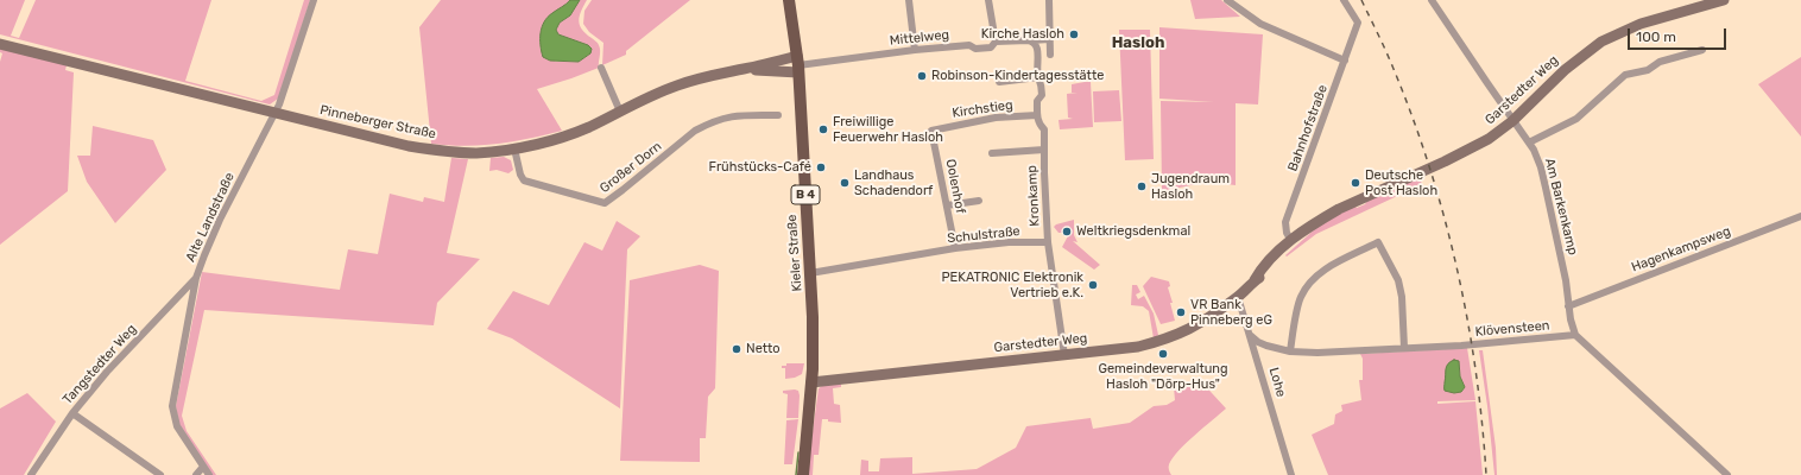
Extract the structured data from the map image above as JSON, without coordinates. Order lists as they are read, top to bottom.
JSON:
{
  "streets": {
    "main road": [
      "Garstedter Weg",
      "Pinneberger Straße",
      "B 4",
      "Kieler Straße"
    ],
    "street": [
      "Mittelweg",
      "Kirchstieg",
      "Bahnhofstraße",
      "Großer Dorn",
      "Oolenhof",
      "Kronkamp",
      "Am Barkenkamp",
      "Alte Landstraße",
      "Schulstraße",
      "Hagenkampsweg",
      "Klövensteen",
      "Tangstedter Weg",
      "Lohe"
    ]
  },
  "crossings": [
    ["Mittelweg", "Pinneberger Straße"],
    ["Mittelweg", "Kieler Straße"],
    ["Garstedter Weg", "Bahnhofstraße"],
    ["Garstedter Weg", "Am Barkenkamp"],
    ["Garstedter Weg", "Kieler Straße"],
    ["Garstedter Weg", "Lohe"],
    ["Kirchstieg", "Oolenhof"],
    ["Kirchstieg", "Kronkamp"],
    ["Pinneberger Straße", "Großer Dorn"],
    ["Pinneberger Straße", "Alte Landstraße"],
    ["Pinneberger Straße", "Kieler Straße"],
    ["Oolenhof", "Schulstraße"],
    ["Kronkamp", "Schulstraße"],
    ["Am Barkenkamp", "Hagenkampsweg"],
    ["Am Barkenkamp", "Klövensteen"],
    ["Alte Landstraße", "Tangstedter Weg"],
    ["Schulstraße", "Kieler Straße"],
    ["Klövensteen", "Lohe"]
  ],
  "districts": ["Hasloh"],
  "places": [
    "Kirche Hasloh",
    "Robinson-Kindertagesstätte",
    "Freiwillige Feuerwehr Hasloh",
    "Frühstücks-Café",
    "Landhaus Schadendorf",
    "Deutsche Post Hasloh",
    "Jugendraum Hasloh",
    "Weltkriegsdenkmal",
    "PEKATRONIC Elektronik Vertrieb e.K.",
    "VR Bank Pinneberg eG",
    "Netto",
    "Gemeindeverwaltung Hasloh \"Dörp-Hus\""
  ],
  "scale_bar": "100 m"
}
